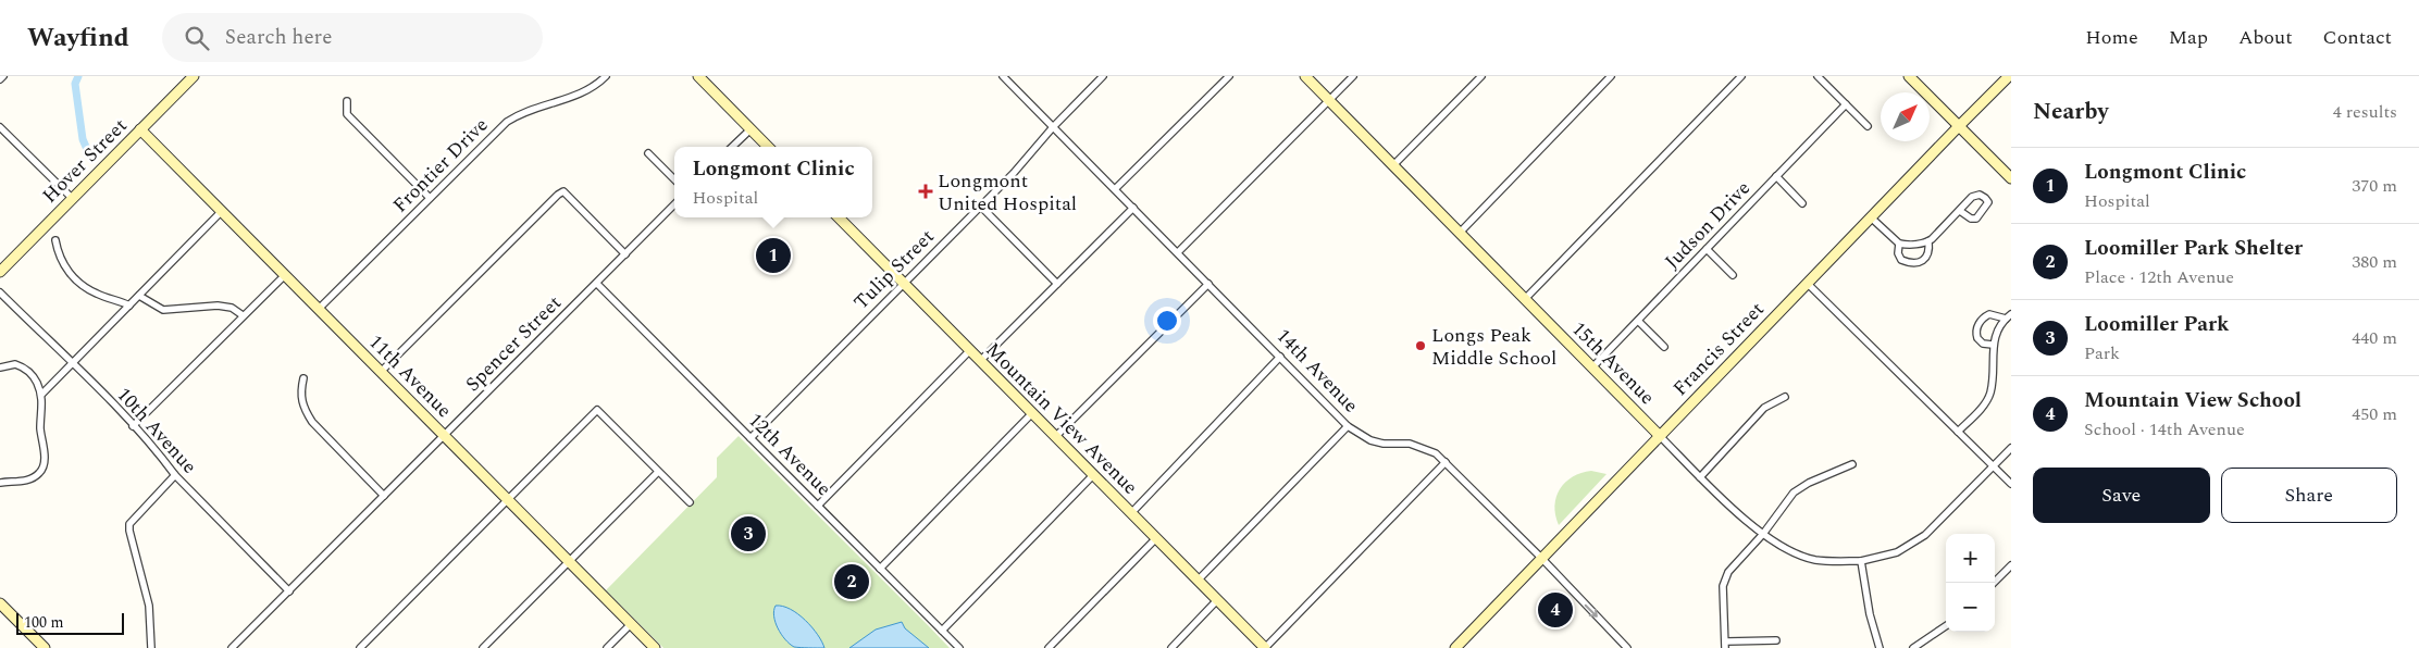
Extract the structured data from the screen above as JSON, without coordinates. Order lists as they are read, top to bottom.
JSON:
{
  "streets": {
    "street": [
      "Hover Street",
      "Frontier Drive",
      "Judson Drive",
      "Tulip Street",
      "Spencer Street",
      "Francis Street",
      "15th Avenue",
      "14th Avenue",
      "11th Avenue",
      "Mountain View Avenue",
      "10th Avenue",
      "12th Avenue"
    ]
  },
  "crossings": [
    ["Hover Street", "11th Avenue"],
    ["Frontier Drive", "11th Avenue"],
    ["Judson Drive", "15th Avenue"],
    ["Tulip Street", "14th Avenue"],
    ["Tulip Street", "Mountain View Avenue"],
    ["Tulip Street", "12th Avenue"],
    ["Spencer Street", "11th Avenue"],
    ["Spencer Street", "10th Avenue"],
    ["Spencer Street", "12th Avenue"],
    ["Francis Street", "15th Avenue"],
    ["Francis Street", "14th Avenue"]
  ],
  "places": {
    "health": ["Longmont United Hospital"],
    "other": ["Longs Peak Middle School"]
  },
  "scale_bar": "100 m",
  "north": "top right",
  "page": {
    "header": "Wayfind",
    "search": "Search here",
    "nav": [
      "Home",
      "Map",
      "About",
      "Contact"
    ],
    "heading": ["Nearby", "4 results"],
    "popup": ["Longmont Clinic", "Hospital"],
    "list": [
      {
        "mark": "1",
        "name": "Longmont Clinic",
        "note": "Hospital",
        "value": "370 m"
      },
      {
        "mark": "2",
        "name": "Loomiller Park Shelter",
        "note": "Place · 12th Avenue",
        "value": "380 m"
      },
      {
        "mark": "3",
        "name": "Loomiller Park",
        "note": "Park",
        "value": "440 m"
      },
      {
        "mark": "4",
        "name": "Mountain View School",
        "note": "School · 14th Avenue",
        "value": "450 m"
      }
    ],
    "pins": [
      "1",
      "3",
      "2",
      "4"
    ],
    "buttons": ["Save", "Share"],
    "map_buttons": ["+", "−"],
    "scale": "100 m"
  }
}
